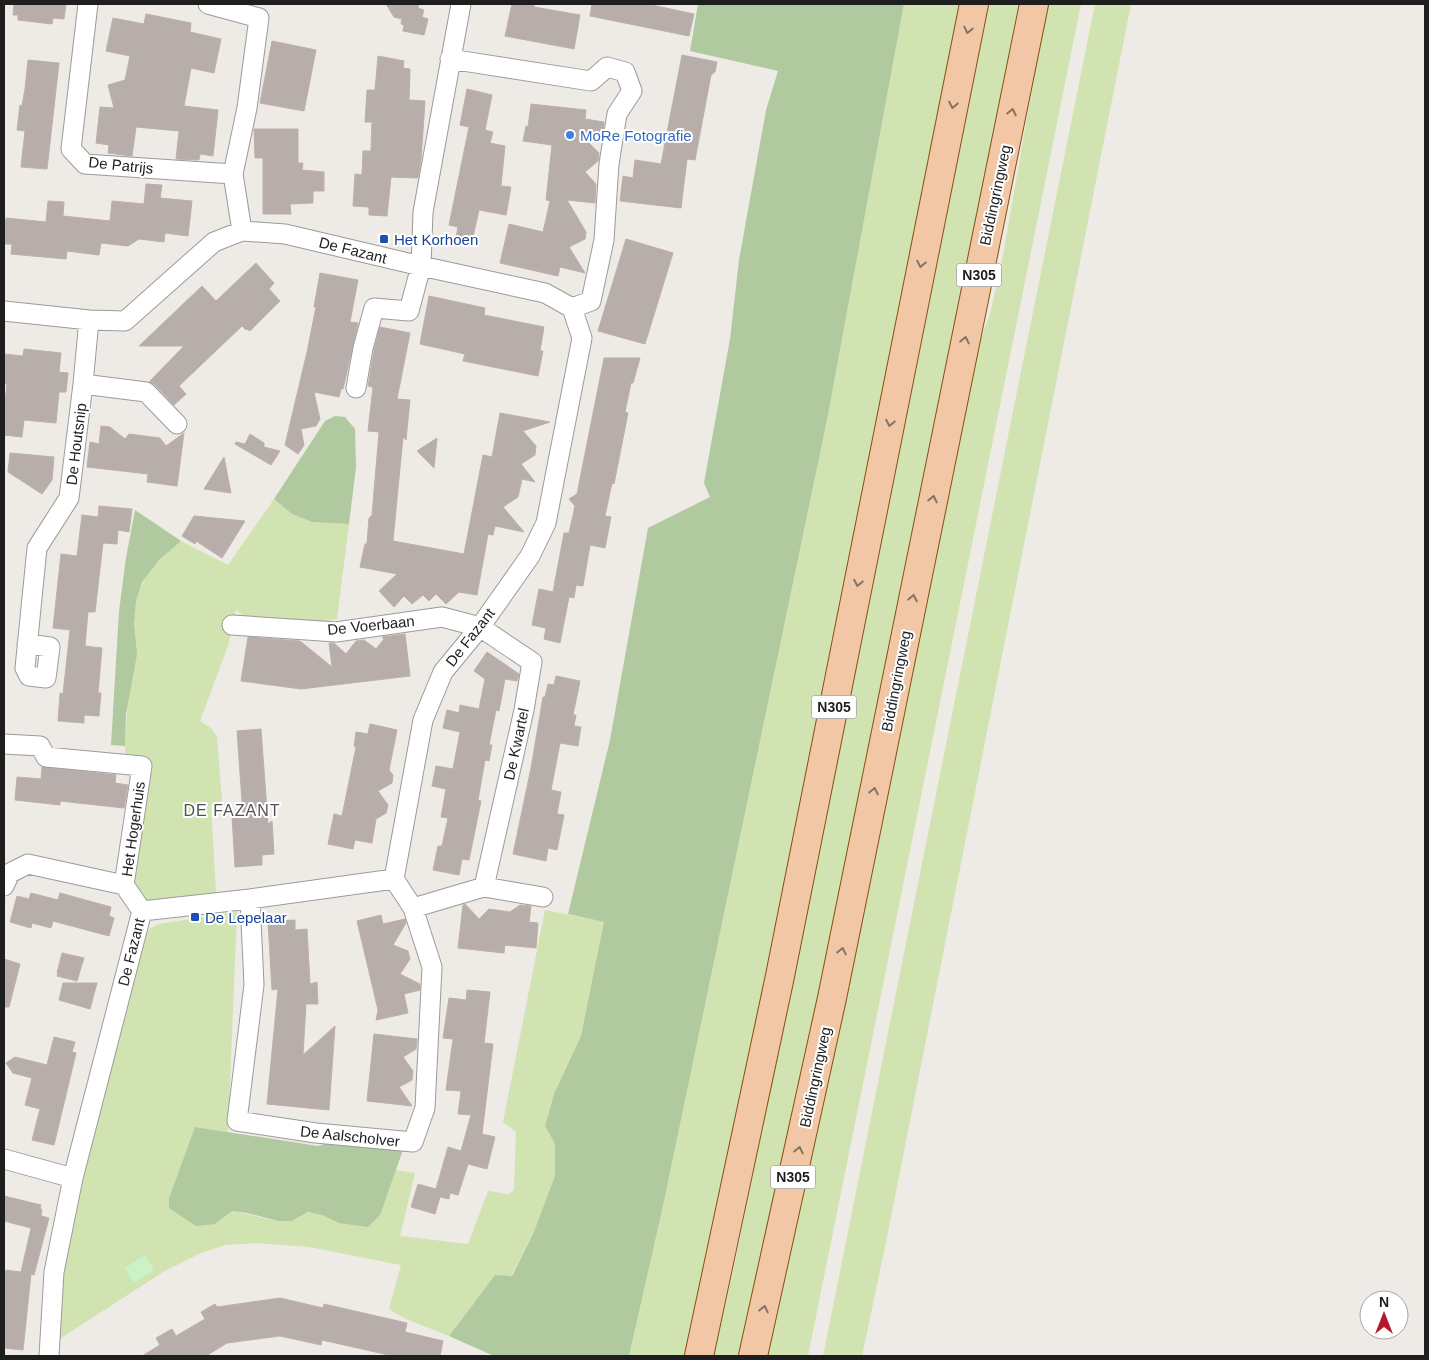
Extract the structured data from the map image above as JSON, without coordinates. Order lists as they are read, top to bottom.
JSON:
{
  "streets": {
    "main road": ["Biddingringweg", "N305"],
    "street": [
      "De Patrijs",
      "De Fazant",
      "De Houtsnip",
      "De Voerbaan",
      "De Kwartel",
      "Het Hogerhuis",
      "De Aalscholver"
    ]
  },
  "crossings": [
    ["De Fazant", "De Houtsnip"],
    ["De Fazant", "De Voerbaan"],
    ["De Fazant", "De Kwartel"],
    ["De Fazant", "De Aalscholver"],
    ["De Voerbaan", "De Kwartel"]
  ],
  "districts": ["DE FAZANT"],
  "places": {
    "other": ["MoRe Fotografie"],
    "transit": ["Het Korhoen", "De Lepelaar"]
  },
  "north": "top"
}
